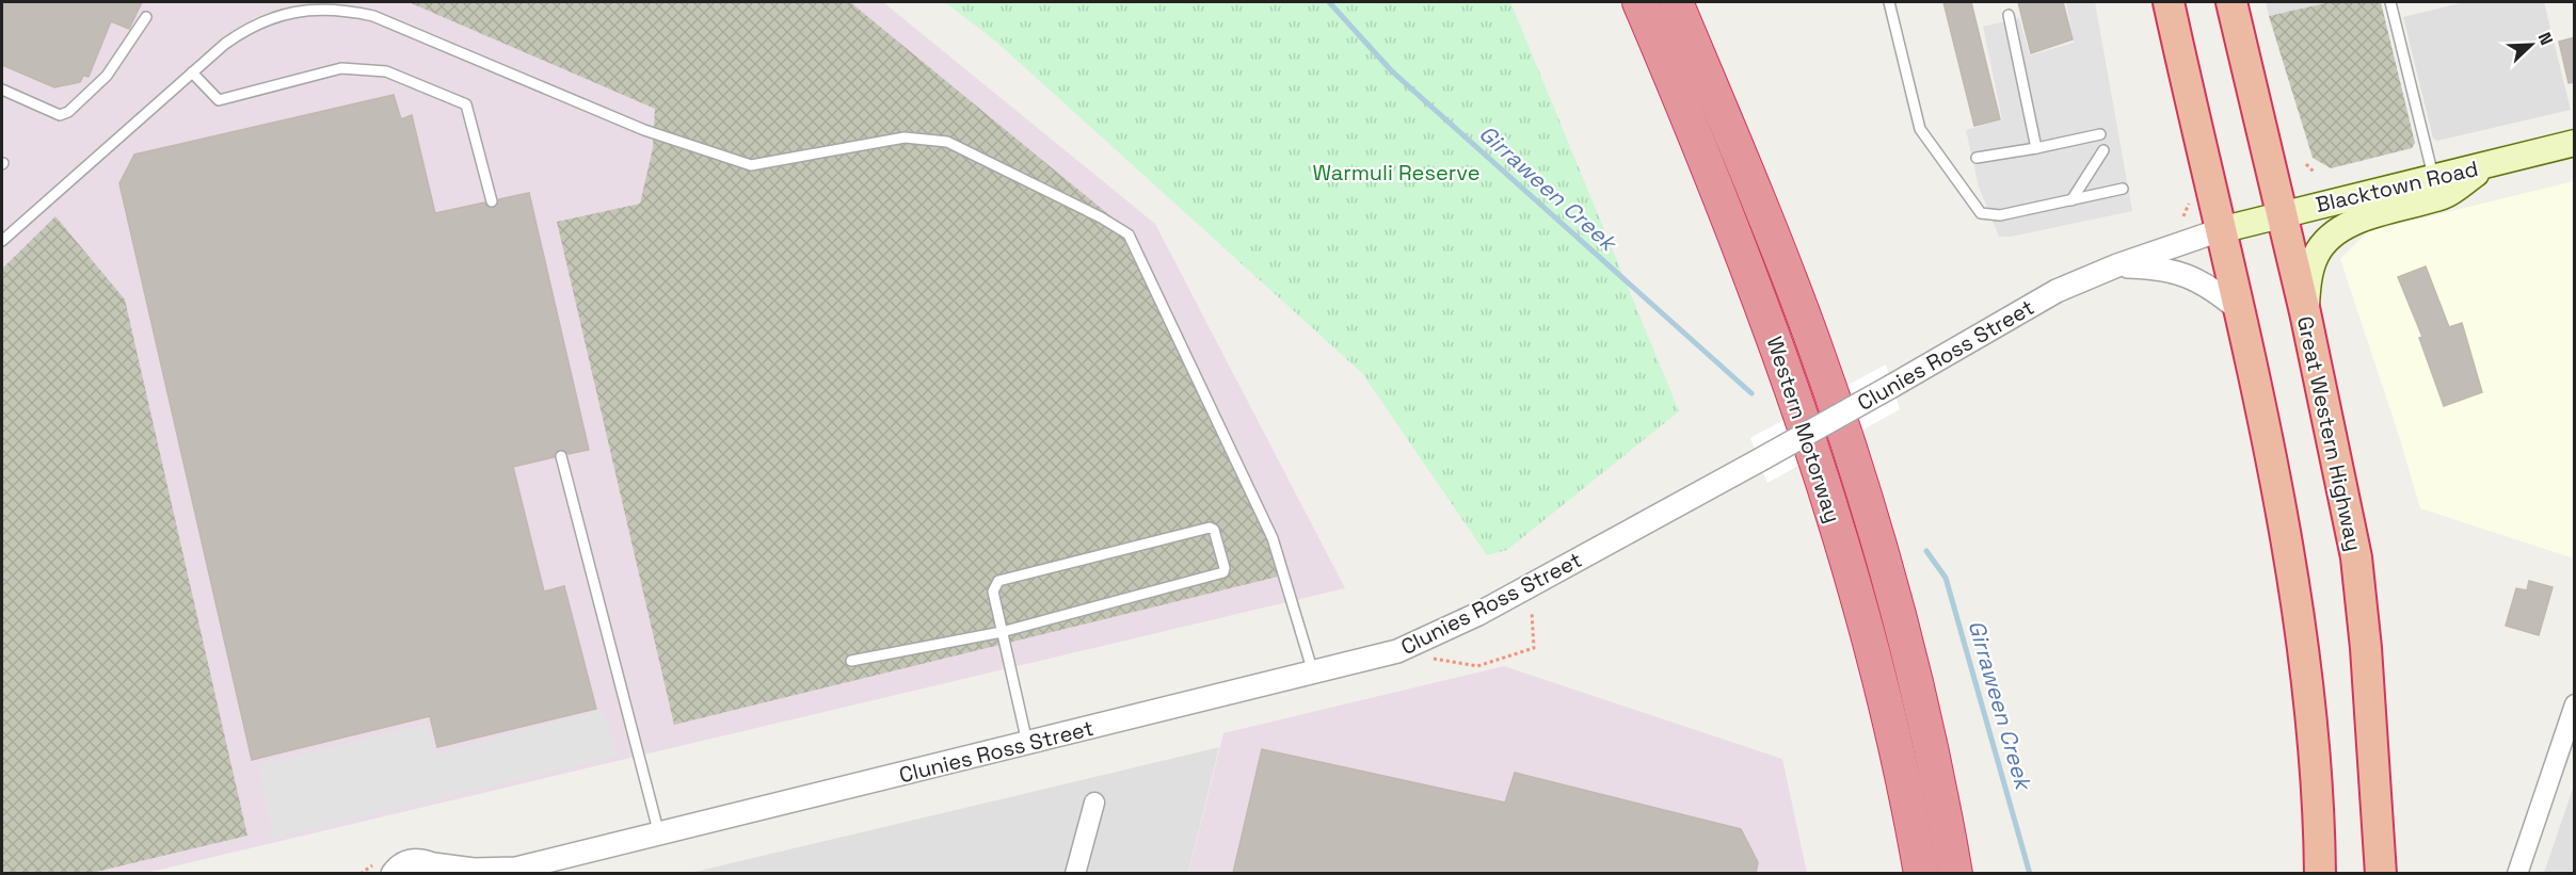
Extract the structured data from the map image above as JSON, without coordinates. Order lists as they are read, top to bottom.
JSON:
{
  "streets": {
    "highway": ["Western Motorway", "Great Western Highway"],
    "main road": ["Blacktown Road"],
    "street": ["Clunies Ross Street"]
  },
  "crossings": [
    ["Blacktown Road", "Clunies Ross Street"],
    ["Blacktown Road", "Great Western Highway"]
  ],
  "water": ["Girraween Creek"],
  "parks": ["Warmuli Reserve"],
  "north": "top right"
}
